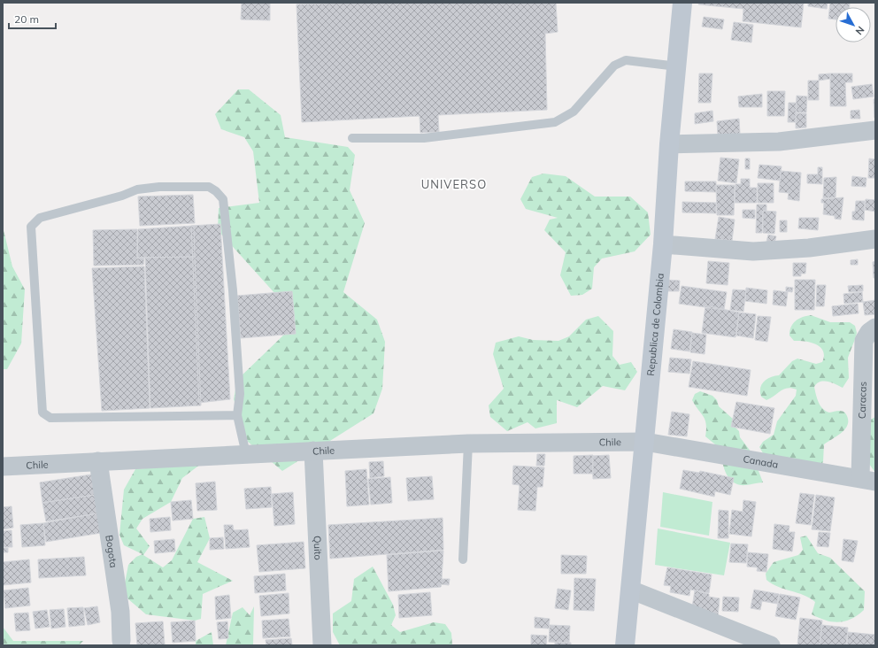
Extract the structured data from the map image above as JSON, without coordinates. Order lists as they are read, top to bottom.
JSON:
{
  "streets": {
    "street": [
      "Republica de Colombia",
      "Caracas",
      "Chile",
      "Canada",
      "Quito",
      "Bogota"
    ]
  },
  "crossings": [
    ["Republica de Colombia", "Chile"],
    ["Republica de Colombia", "Canada"],
    ["Caracas", "Canada"],
    ["Chile", "Canada"],
    ["Chile", "Quito"],
    ["Chile", "Bogota"]
  ],
  "districts": ["UNIVERSO"],
  "scale_bar": "20 m",
  "north": "bottom right"
}
